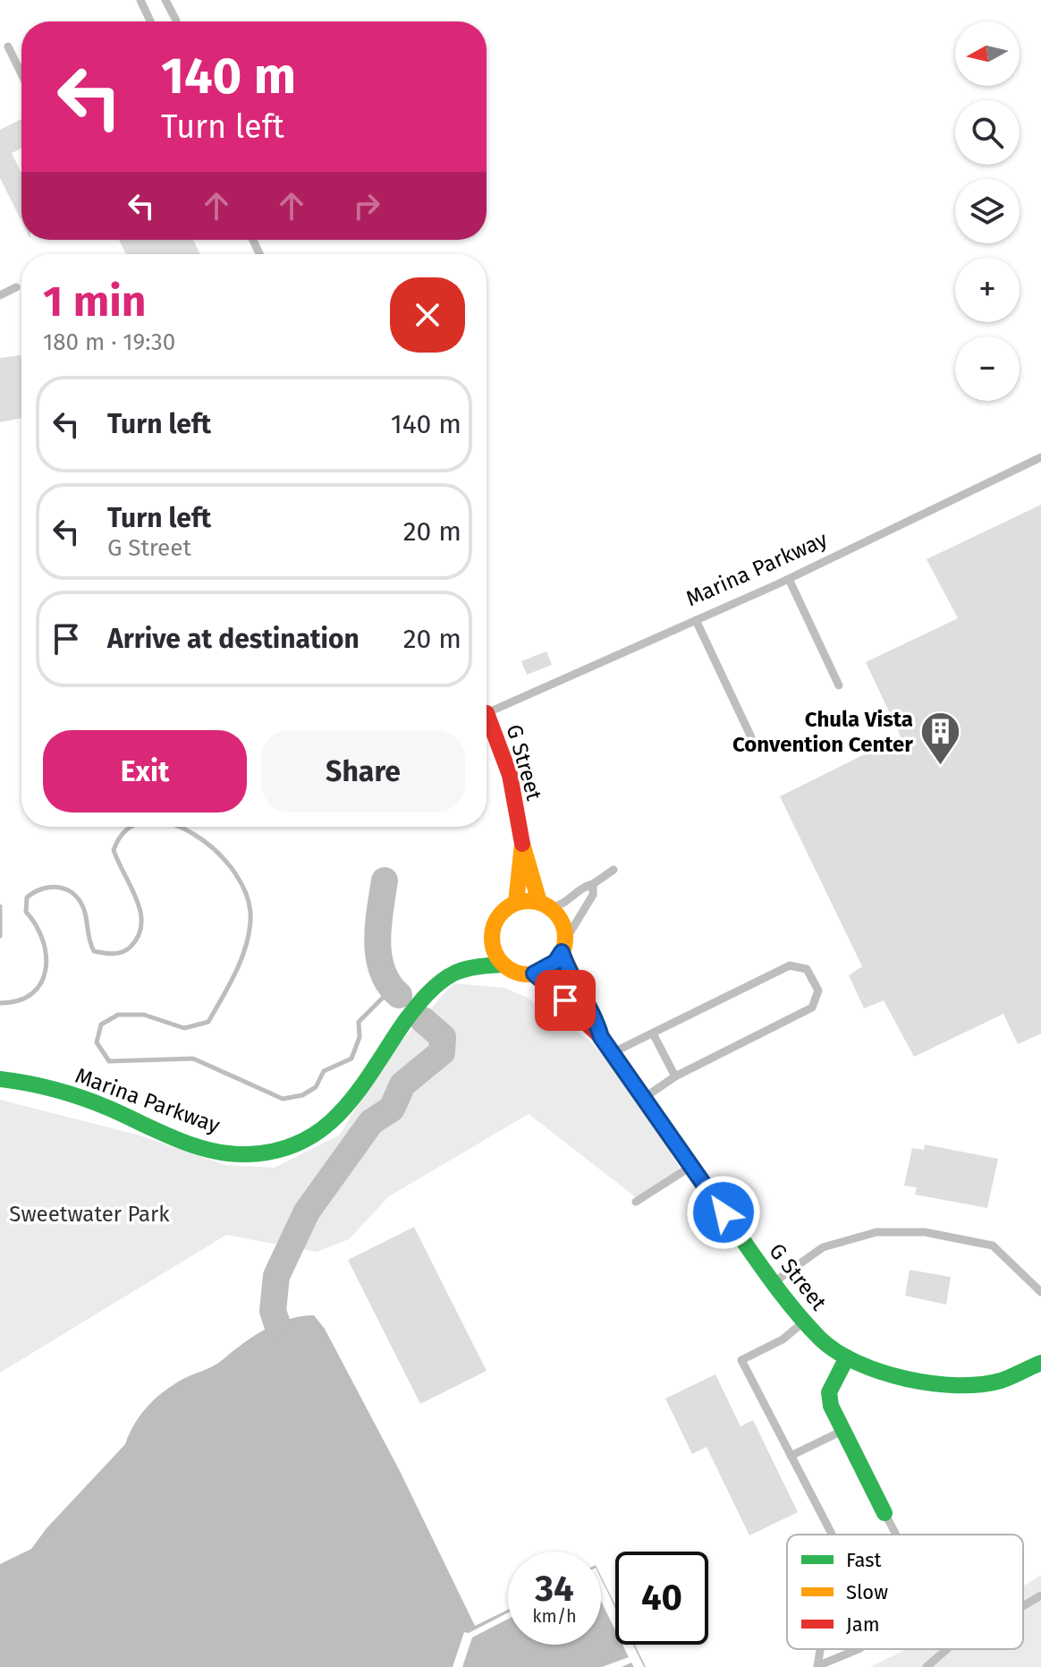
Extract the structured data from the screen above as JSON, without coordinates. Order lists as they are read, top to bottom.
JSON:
{
  "streets": {
    "street": ["Marina Parkway", "G Street"]
  },
  "crossings": [
    ["Marina Parkway", "G Street"]
  ],
  "parks": ["Sweetwater Park"],
  "places": {
    "building": ["Chula Vista Convention Center"]
  },
  "legend": ["Fast", "Slow", "Jam"],
  "north": "left",
  "page": {
    "map_buttons": ["+", "−"],
    "turn": ["140 m", "Turn left"],
    "heading": ["1 min", "180 m · 19:30"],
    "list": [
      {
        "name": "Turn left",
        "value": "140 m"
      },
      {
        "name": "Turn left",
        "note": "G Street",
        "value": "20 m"
      },
      {
        "name": "Arrive at destination",
        "value": "20 m"
      }
    ],
    "buttons": ["Exit", "Share"],
    "speed": "34 km/h",
    "limit": "40"
  }
}
